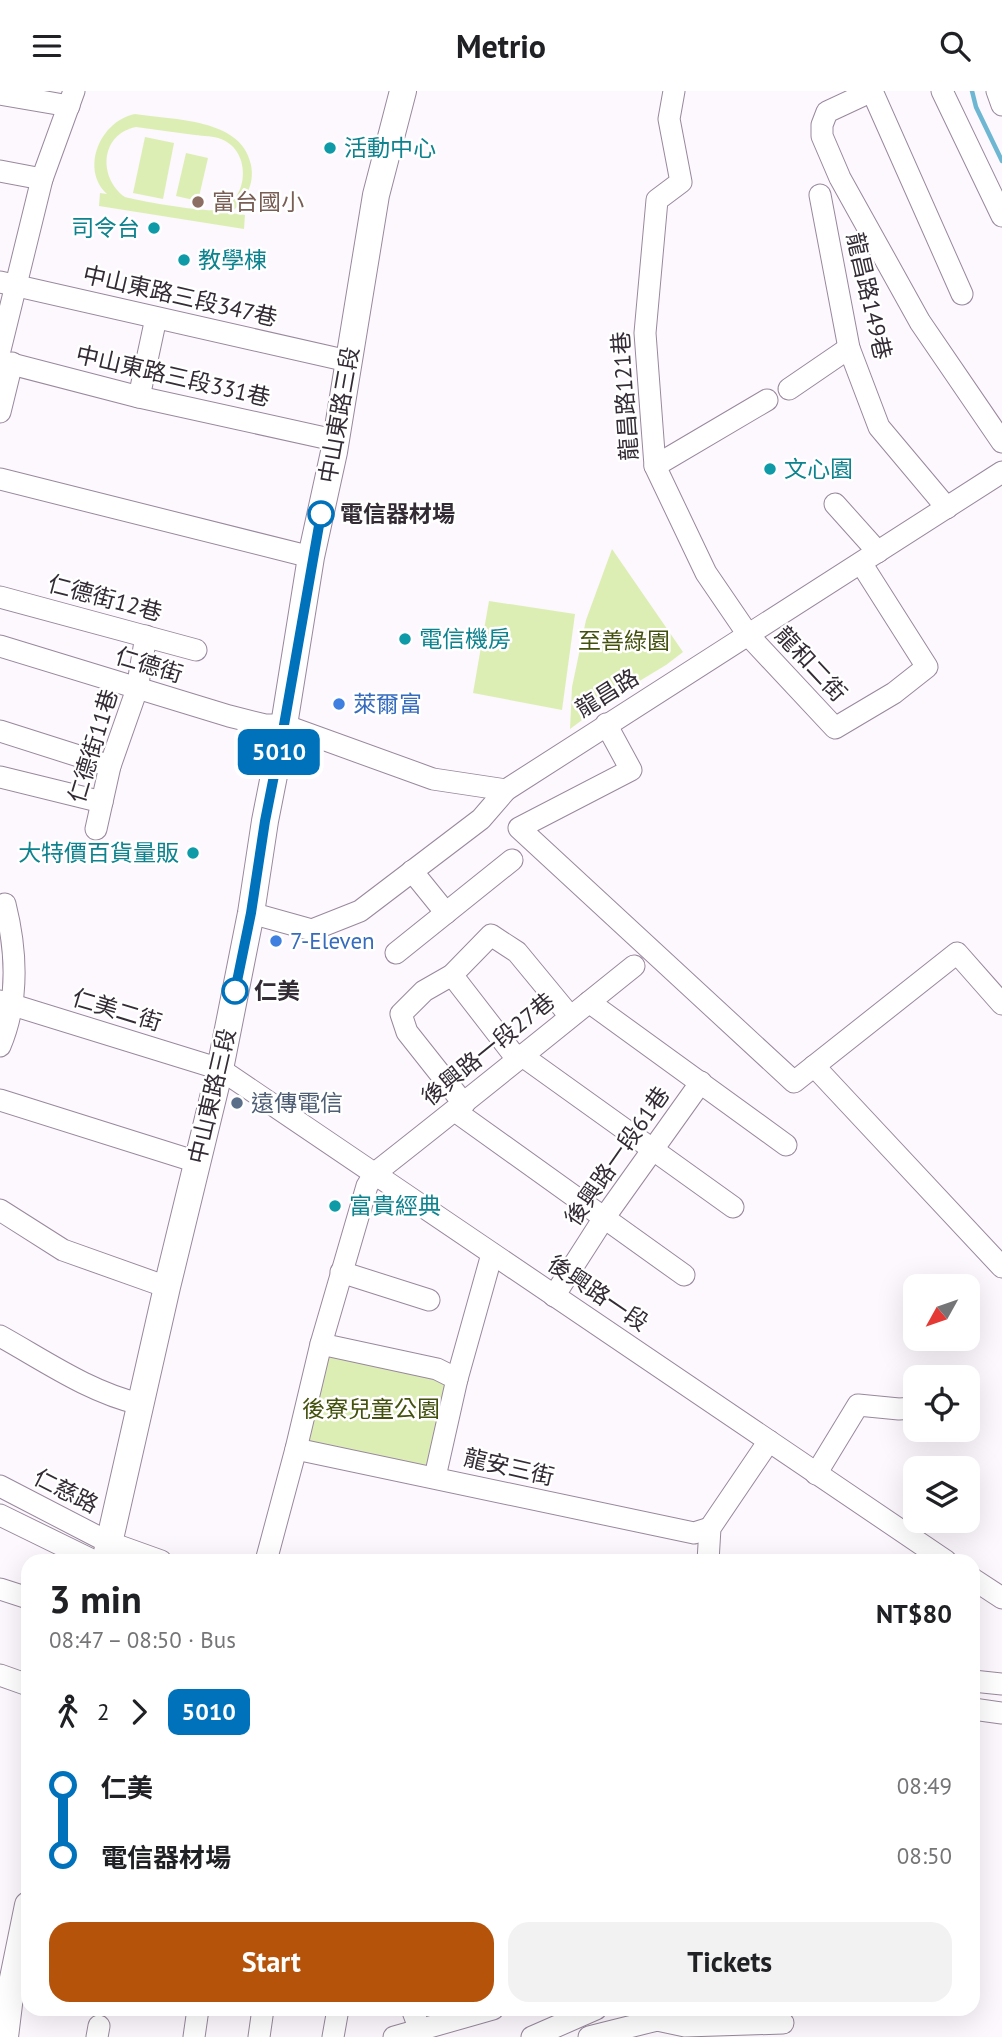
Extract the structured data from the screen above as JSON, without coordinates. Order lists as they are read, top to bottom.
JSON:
{
  "streets": {
    "main road": ["中山東路三段"],
    "street": [
      "中山東路三段347巷",
      "龍昌路149巷",
      "中山東路三段331巷",
      "龍昌路121巷",
      "仁德街12巷",
      "龍和二街",
      "仁德街",
      "龍昌路",
      "仁德街11巷",
      "仁美二街",
      "後興路一段27巷",
      "後興路一段61巷",
      "後興路一段",
      "龍安三街",
      "仁慈路"
    ]
  },
  "crossings": [
    ["中山東路三段347巷", "中山東路三段"],
    ["龍昌路149巷", "龍昌路"],
    ["中山東路三段331巷", "中山東路三段"],
    ["龍昌路121巷", "龍和二街"],
    ["龍昌路121巷", "龍昌路"],
    ["中山東路三段", "仁德街"],
    ["中山東路三段", "龍昌路"],
    ["中山東路三段", "仁美二街"],
    ["中山東路三段", "後興路一段"],
    ["仁德街12巷", "仁德街11巷"],
    ["龍和二街", "龍昌路"],
    ["仁德街", "仁德街11巷"],
    ["仁美二街", "後興路一段"],
    ["後興路一段27巷", "後興路一段"],
    ["後興路一段61巷", "後興路一段"]
  ],
  "parks": ["至善綠園", "後寮兒童公園"],
  "places": [
    "活動中心",
    "富台國小",
    "司令台",
    "教學棟",
    "文心園",
    "電信器材場",
    "電信機房",
    "萊爾富",
    "大特價百貨量販",
    "7-Eleven",
    "仁美",
    "遠傳電信",
    "富貴經典"
  ],
  "lines": ["bus line 5010"],
  "north": "bottom left",
  "page": {
    "header": "Metrio",
    "on_map": "5010",
    "heading": ["3 min", "08:47 – 08:50 · Bus", "NT$80"],
    "legs": ["2", "5010"],
    "list": [
      {
        "name": "仁美",
        "value": "08:49"
      },
      {
        "name": "電信器材場",
        "value": "08:50"
      }
    ],
    "buttons": ["Start", "Tickets"]
  }
}
